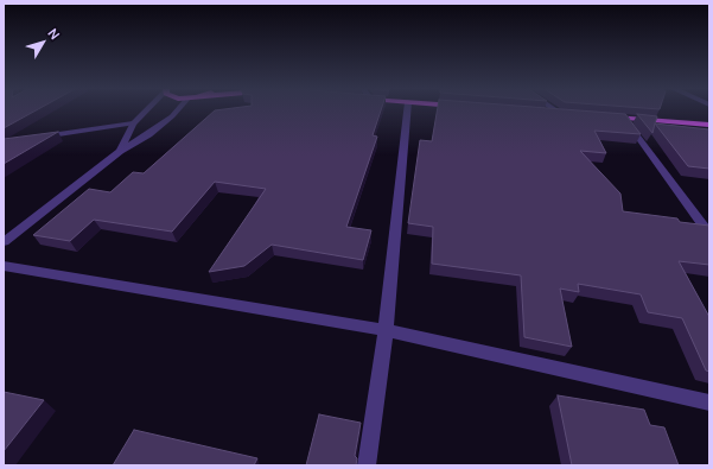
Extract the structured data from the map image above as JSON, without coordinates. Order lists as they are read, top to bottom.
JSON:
{
  "north": "top right"
}
